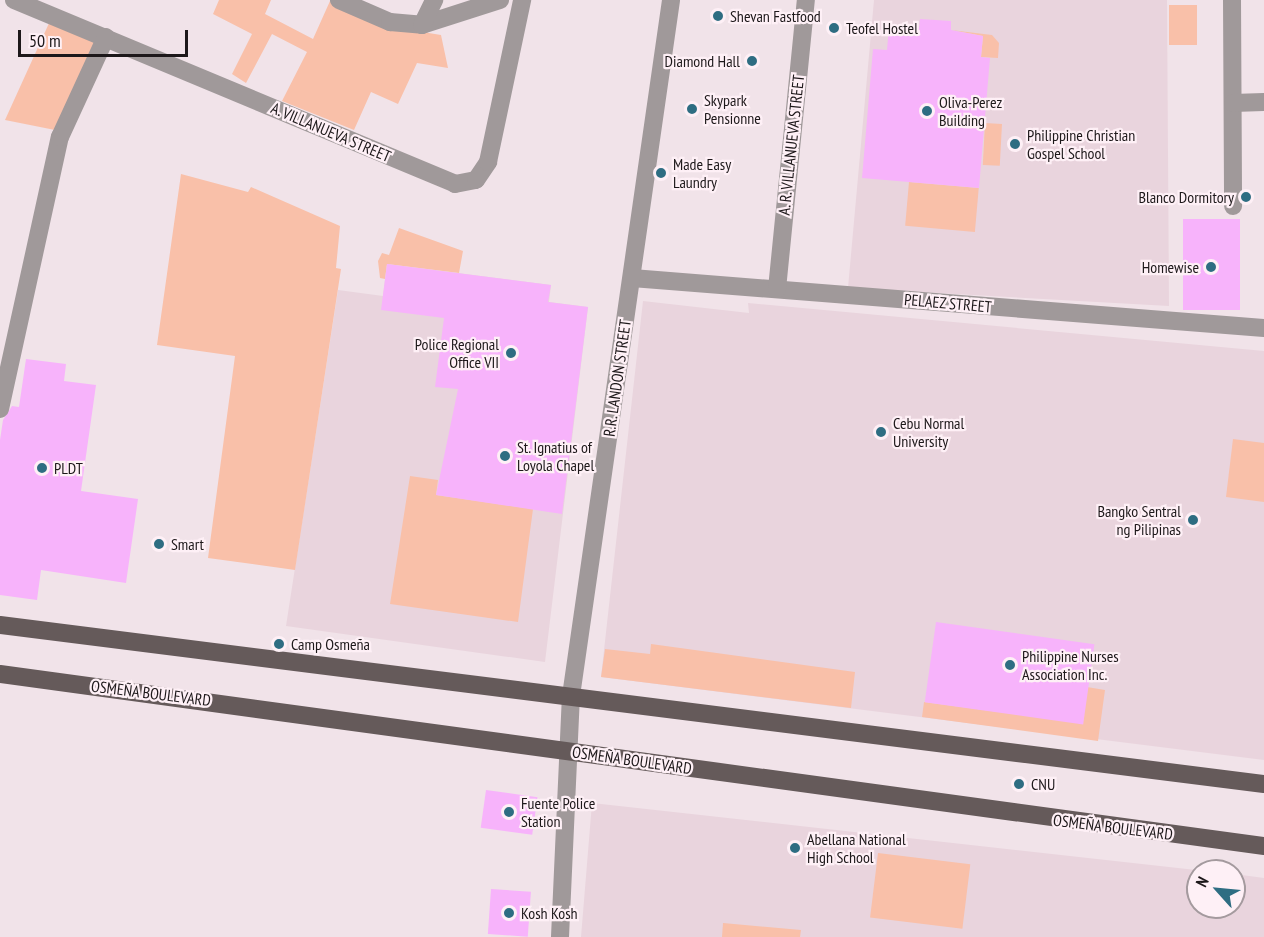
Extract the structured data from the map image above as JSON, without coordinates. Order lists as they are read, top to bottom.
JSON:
{
  "streets": {
    "main road": ["OSMEÑA BOULEVARD"],
    "street": [
      "A. VILLANUEVA STREET",
      "A. R. VILLANUEVA STREET",
      "PELAEZ STREET",
      "R.R. LANDON STREET"
    ]
  },
  "crossings": [
    ["A. R. VILLANUEVA STREET", "PELAEZ STREET"],
    ["PELAEZ STREET", "R.R. LANDON STREET"],
    ["R.R. LANDON STREET", "OSMEÑA BOULEVARD"]
  ],
  "places": [
    "Shevan Fastfood",
    "Teofel Hostel",
    "Diamond Hall",
    "Skypark Pensionne",
    "Oliva-Perez Building",
    "Philippine Christian Gospel School",
    "Made Easy Laundry",
    "Blanco Dormitory",
    "Homewise",
    "Police Regional Office VII",
    "Cebu Normal University",
    "St. Ignatius of Loyola Chapel",
    "PLDT",
    "Bangko Sentral ng Pilipinas",
    "Smart",
    "Camp Osmeña",
    "Philippine Nurses Association Inc.",
    "CNU",
    "Fuente Police Station",
    "Abellana National High School",
    "Kosh Kosh"
  ],
  "scale_bar": "50 m",
  "north": "top left"
}
